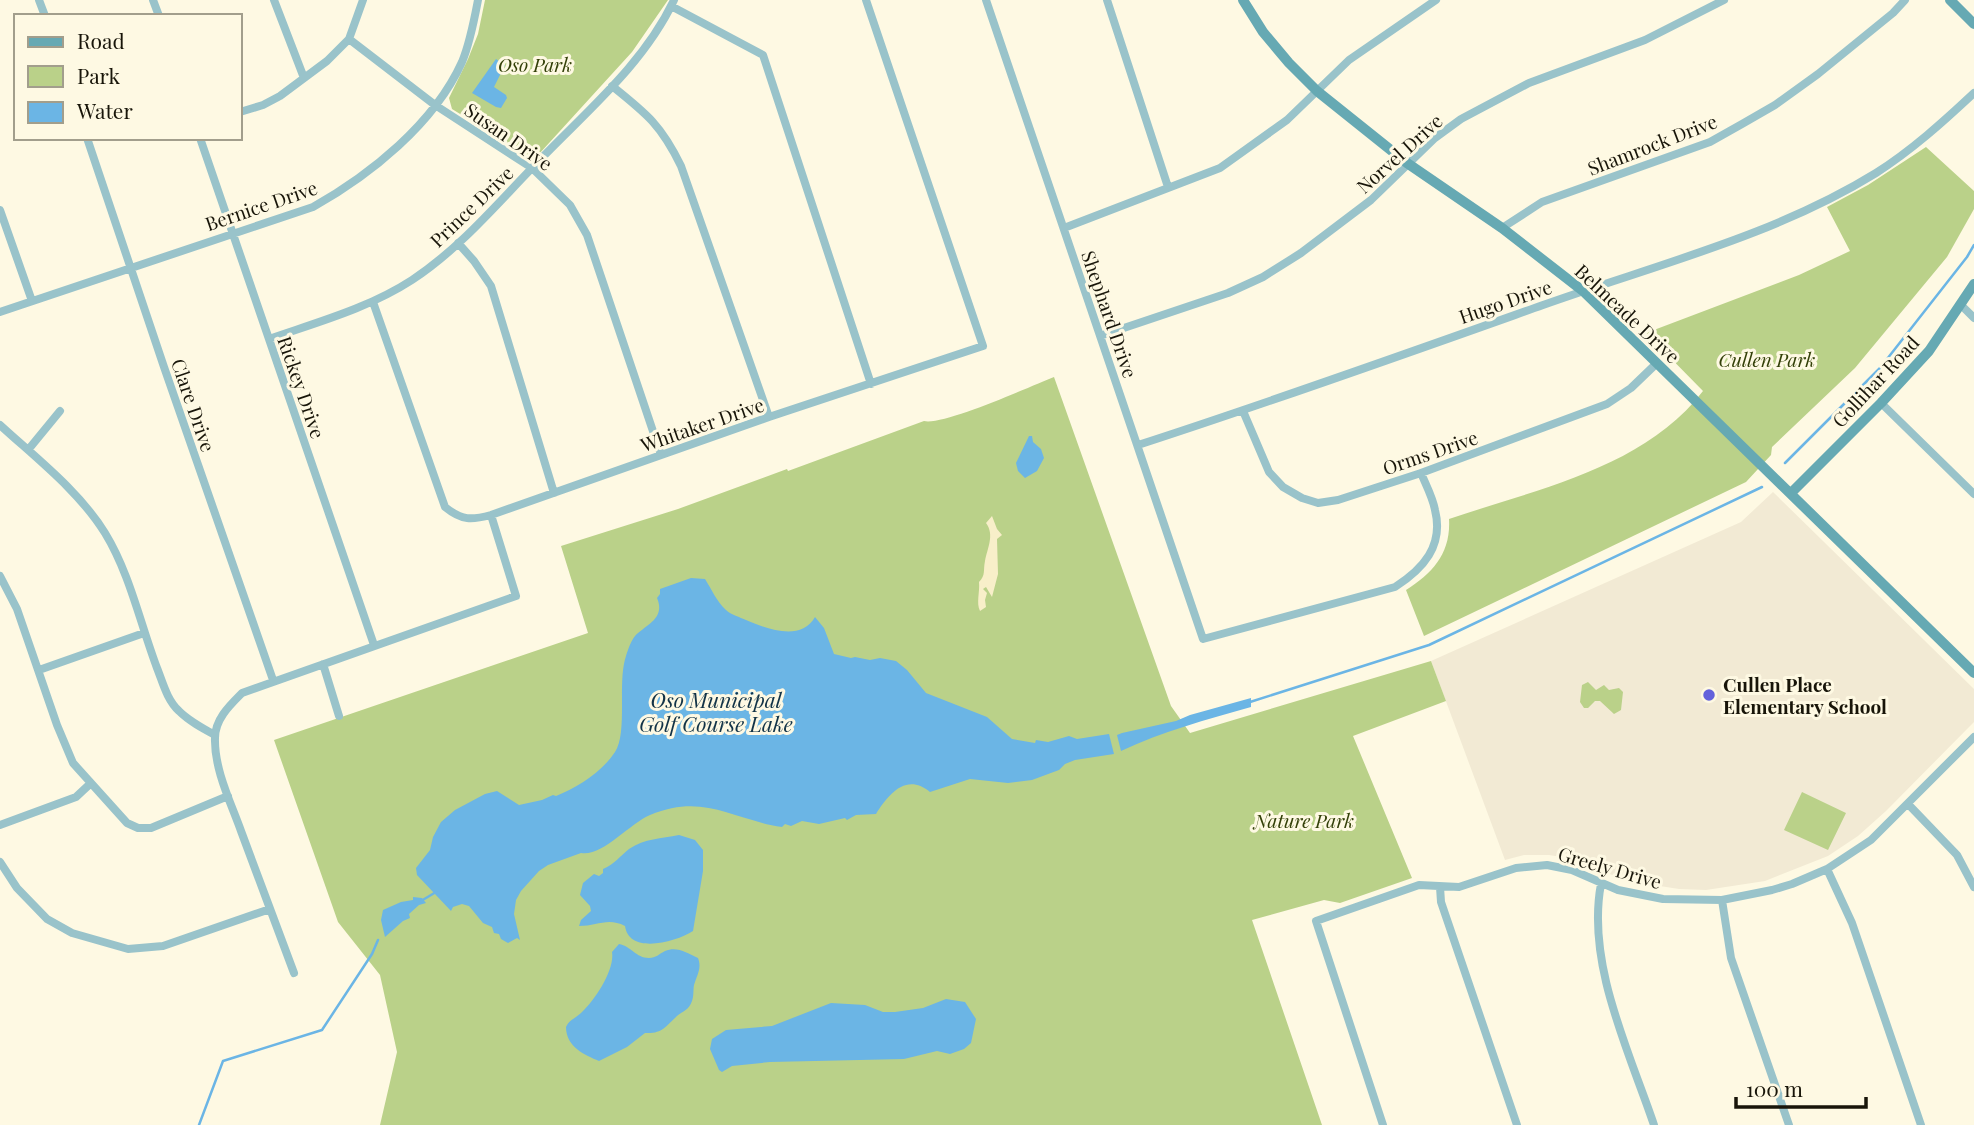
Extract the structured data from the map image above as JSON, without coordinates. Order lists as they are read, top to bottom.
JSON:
{
  "streets": {
    "street": [
      "Susan Drive",
      "Shamrock Drive",
      "Norvel Drive",
      "Bernice Drive",
      "Prince Drive",
      "Hugo Drive",
      "Belmeade Drive",
      "Shephard Drive",
      "Gollihar Road",
      "Rickey Drive",
      "Clare Drive",
      "Whitaker Drive",
      "Orms Drive",
      "Greely Drive"
    ]
  },
  "crossings": [
    ["Susan Drive", "Bernice Drive"],
    ["Susan Drive", "Prince Drive"],
    ["Susan Drive", "Whitaker Drive"],
    ["Shamrock Drive", "Belmeade Drive"],
    ["Norvel Drive", "Belmeade Drive"],
    ["Norvel Drive", "Shephard Drive"],
    ["Bernice Drive", "Rickey Drive"],
    ["Bernice Drive", "Clare Drive"],
    ["Prince Drive", "Rickey Drive"],
    ["Prince Drive", "Whitaker Drive"],
    ["Hugo Drive", "Belmeade Drive"],
    ["Hugo Drive", "Shephard Drive"],
    ["Hugo Drive", "Orms Drive"],
    ["Belmeade Drive", "Gollihar Road"],
    ["Belmeade Drive", "Orms Drive"],
    ["Shephard Drive", "Orms Drive"]
  ],
  "water": ["Oso Municipal Golf Course Lake"],
  "parks": ["Oso Park", "Cullen Park", "Nature Park"],
  "places": ["Cullen Place Elementary School"],
  "legend": ["Road", "Park", "Water"],
  "scale_bar": "100 m"
}
